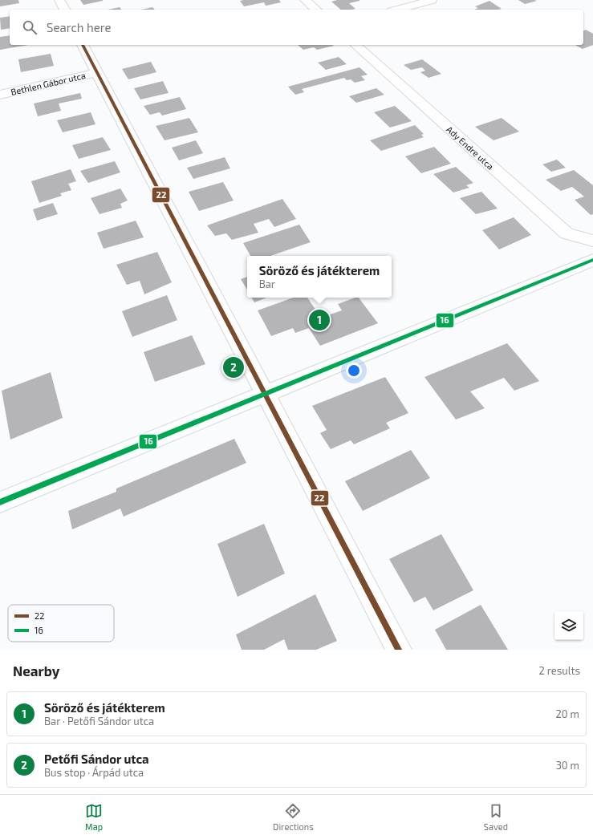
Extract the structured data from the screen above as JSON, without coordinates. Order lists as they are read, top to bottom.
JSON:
{
  "streets": {
    "street": ["Bethlen Gábor utca", "Ady Endre utca"]
  },
  "lines": ["transit line 22", "transit line 16"],
  "legend": ["22", "16"],
  "page": {
    "search": "Search here",
    "popup": ["Söröző és játékterem", "Bar"],
    "pins": ["1", "2"],
    "heading": ["Nearby", "2 results"],
    "list": [
      {
        "mark": "1",
        "name": "Söröző és játékterem",
        "note": "Bar · Petőfi Sándor utca",
        "value": "20 m"
      },
      {
        "mark": "2",
        "name": "Petőfi Sándor utca",
        "note": "Bus stop · Árpád utca",
        "value": "30 m"
      }
    ],
    "nav": ["Map", "Directions", "Saved"]
  }
}
